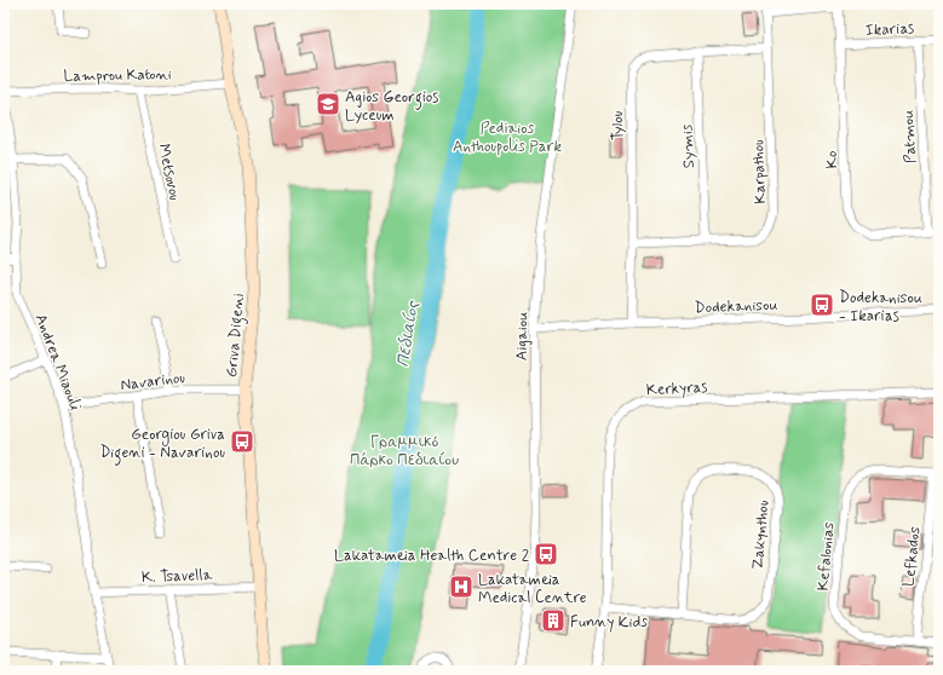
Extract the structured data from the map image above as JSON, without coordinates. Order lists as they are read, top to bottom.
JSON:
{
  "streets": {
    "street": [
      "Ikarias",
      "Lamprou Katoni",
      "Tylou",
      "Patmou",
      "Symis",
      "Ko",
      "Metsovou",
      "Karpathou",
      "Dodekanisou",
      "Griva Digeni",
      "Aigaiou",
      "Andrea Miaouli",
      "Navarinou",
      "Kerkyras",
      "Zakynthou",
      "Kefalonias",
      "Lefkados",
      "K. Tsavella"
    ]
  },
  "crossings": [
    ["Ikarias", "Patmou"],
    ["Ikarias", "Ko"],
    ["Lamprou Katoni", "Metsovou"],
    ["Lamprou Katoni", "Griva Digeni"],
    ["Lamprou Katoni", "Andrea Miaouli"],
    ["Tylou", "Symis"],
    ["Tylou", "Karpathou"],
    ["Tylou", "Dodekanisou"],
    ["Patmou", "Ko"],
    ["Symis", "Karpathou"],
    ["Dodekanisou", "Aigaiou"],
    ["Griva Digeni", "Navarinou"],
    ["Griva Digeni", "K. Tsavella"],
    ["Andrea Miaouli", "Navarinou"],
    ["Andrea Miaouli", "K. Tsavella"],
    ["Kerkyras", "Zakynthou"],
    ["Kefalonias", "Lefkados"]
  ],
  "water": ["Πεδιαίος"],
  "parks": ["Pediaios Anthoupolis Park", "Γραμμικό Πάρκο Πεδιαίου"],
  "places": {
    "school or university": ["Agios Georgios Lyceum"],
    "bus stop": ["Dodekanisou - Ikarias", "Georgiou Griva Digeni - Navarinou", "Lakatameia Health Centre 2"],
    "hospital": ["Lakatameia Medical Centre"],
    "building": ["Funny Kids"]
  }
}
